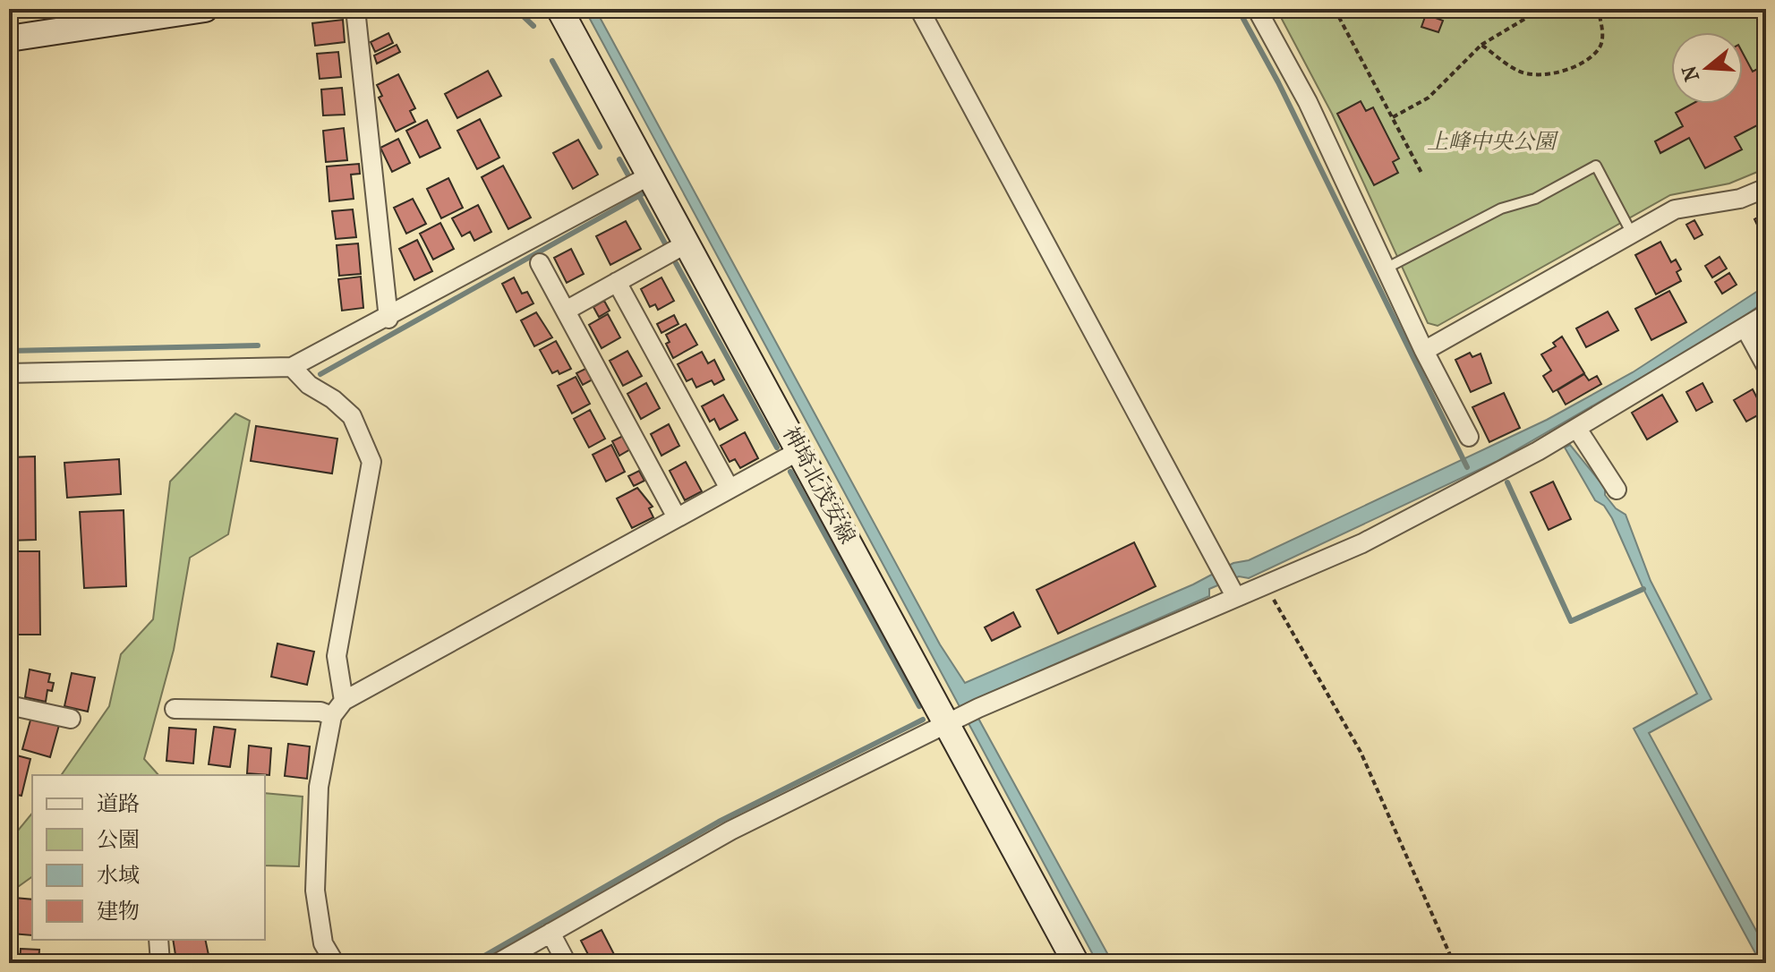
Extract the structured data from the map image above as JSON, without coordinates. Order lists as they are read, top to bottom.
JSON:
{
  "streets": {
    "main road": ["神埼北茂安線"]
  },
  "parks": ["上峰中央公園"],
  "legend": [
    "道路",
    "公園",
    "水域",
    "建物"
  ],
  "north": "left"
}
